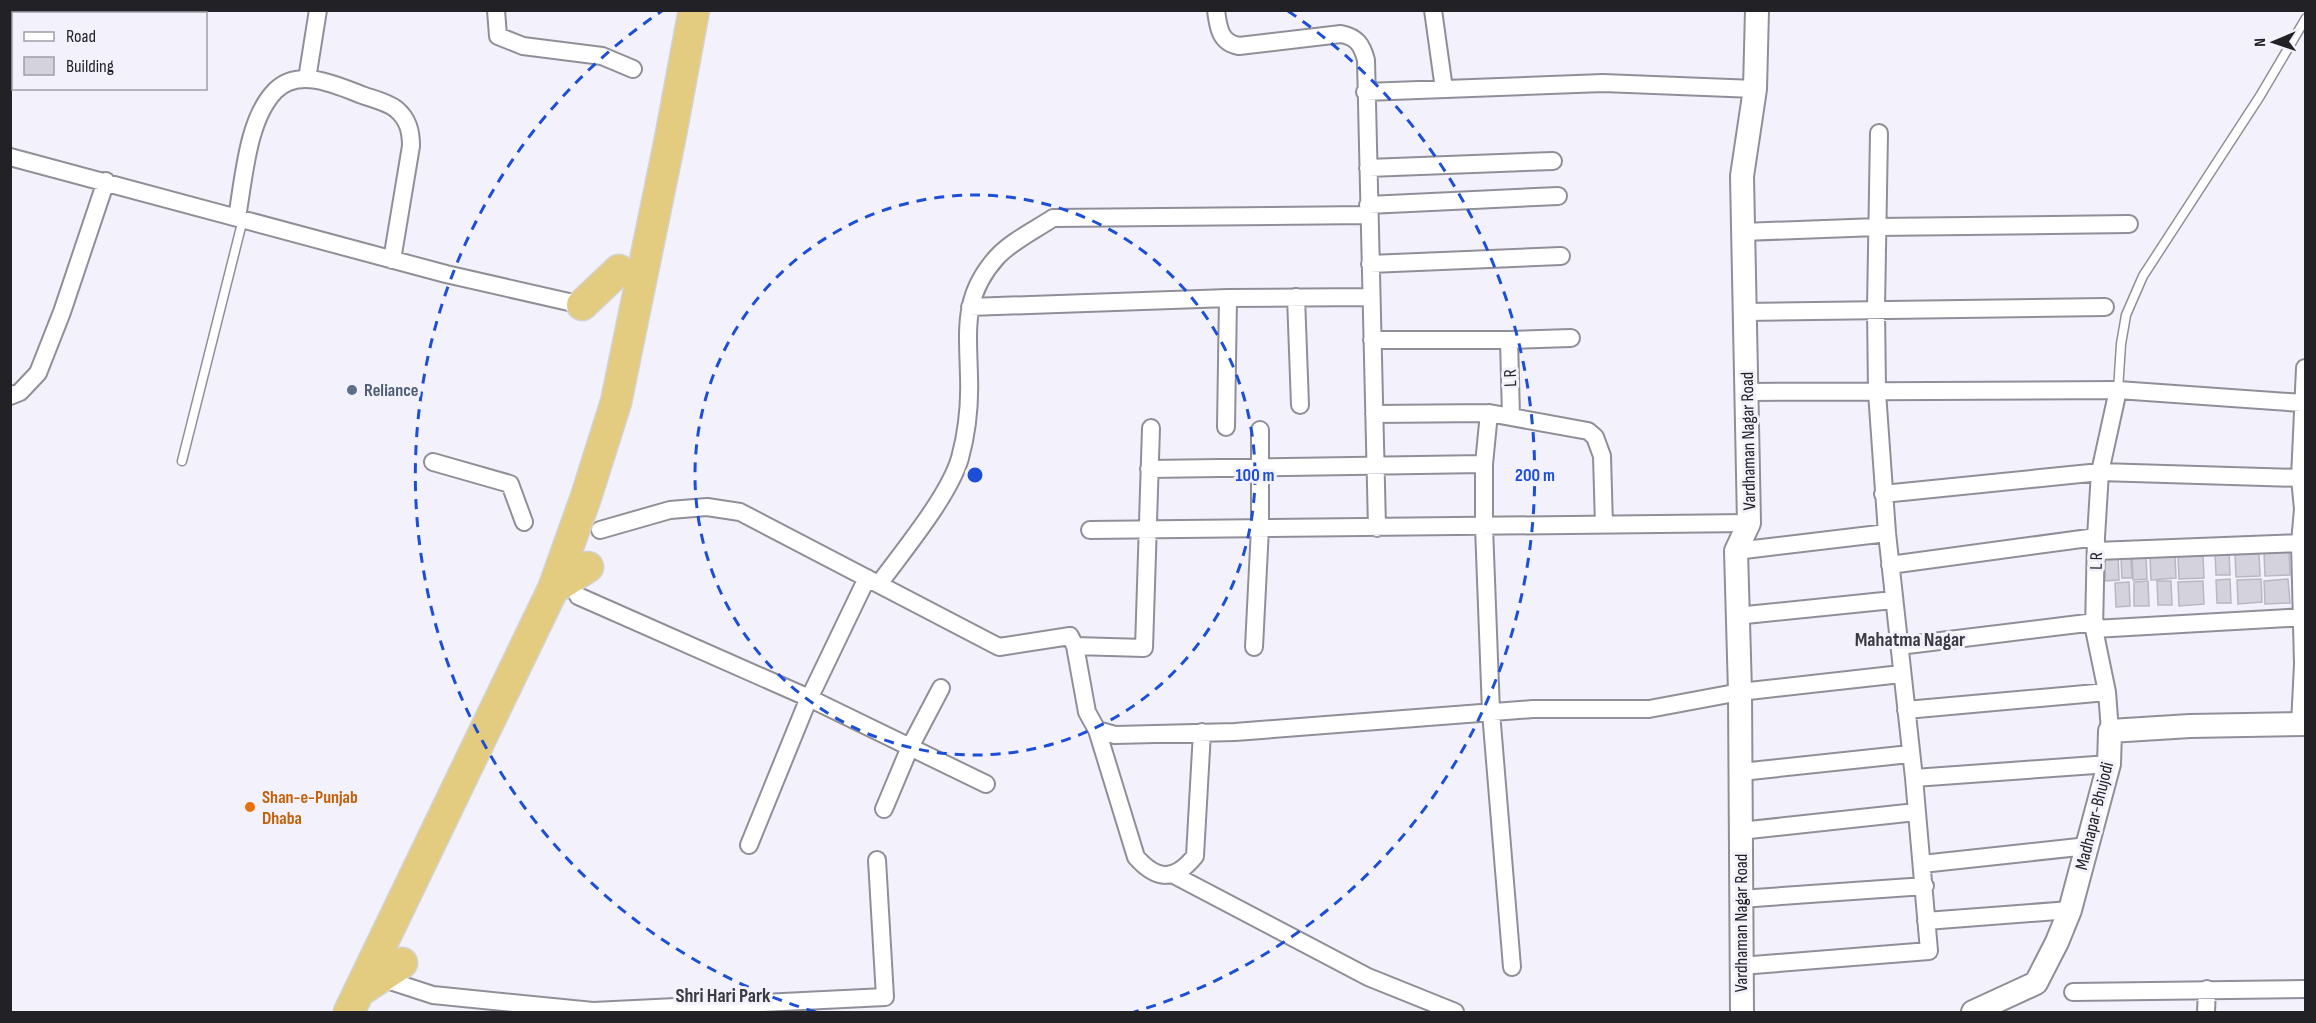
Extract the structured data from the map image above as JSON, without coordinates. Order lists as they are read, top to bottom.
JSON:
{
  "streets": {
    "street": ["L R", "Vardhaman Nagar Road", "Madhapar-Bhujodi"]
  },
  "crossings": [
    ["L R", "Madhapar-Bhujodi"]
  ],
  "districts": ["Mahatma Nagar", "Shri Hari Park"],
  "places": ["Reliance", "Shan-e-Punjab Dhaba"],
  "legend": ["Road", "Building"],
  "north": "left",
  "rings": ["100 m", "200 m"]
}
